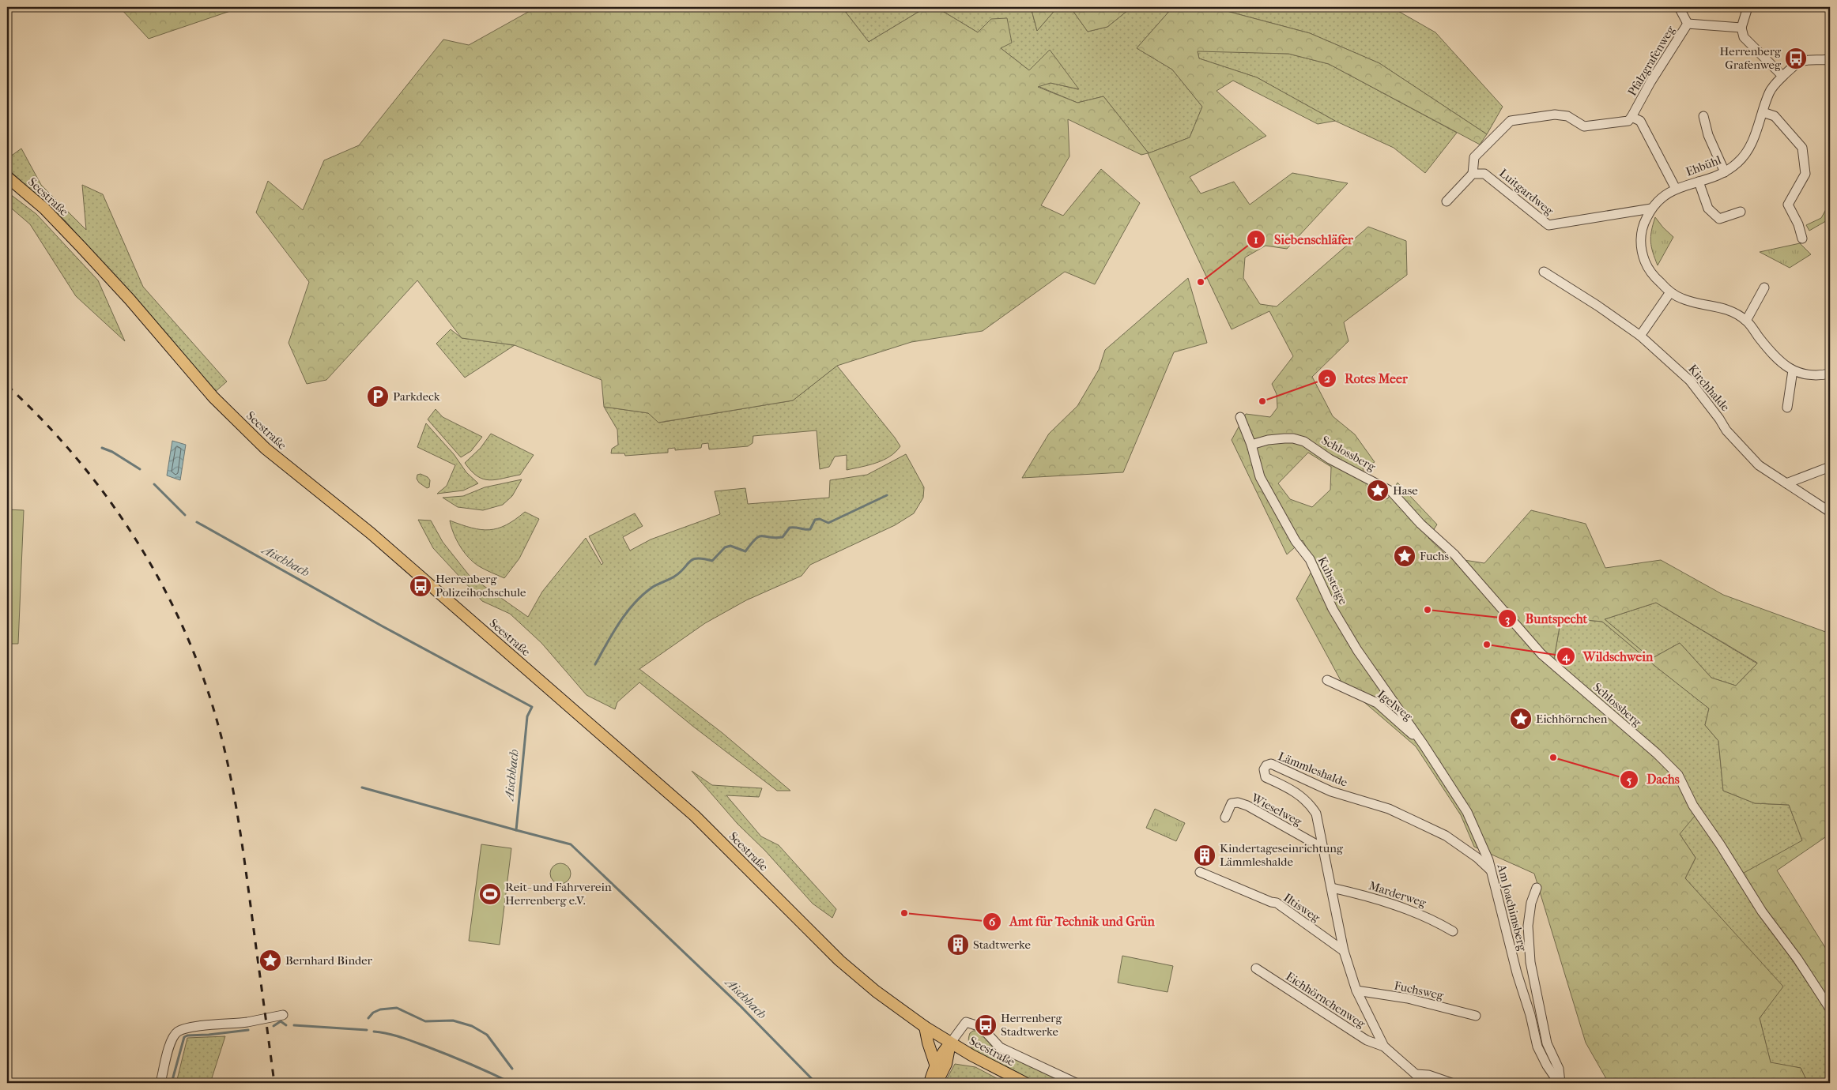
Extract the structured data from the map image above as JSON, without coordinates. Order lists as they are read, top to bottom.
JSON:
{
  "streets": {
    "main road": ["Seestraße"],
    "street": [
      "Pfalzgrafenweg",
      "Ehbühl",
      "Luitgardweg",
      "Kirchhalde",
      "Schlossberg",
      "Kuhsteige",
      "Igelweg",
      "Lämmleshalde",
      "Wieselweg",
      "Marderweg",
      "Iltisweg",
      "Am Joachimsberg",
      "Fuchsweg",
      "Eichhörnchenweg"
    ]
  },
  "crossings": [
    ["Ehbühl", "Luitgardweg"],
    ["Schlossberg", "Kuhsteige"],
    ["Kuhsteige", "Igelweg"],
    ["Kuhsteige", "Am Joachimsberg"],
    ["Igelweg", "Am Joachimsberg"],
    ["Lämmleshalde", "Wieselweg"],
    ["Lämmleshalde", "Marderweg"],
    ["Lämmleshalde", "Iltisweg"],
    ["Lämmleshalde", "Am Joachimsberg"],
    ["Lämmleshalde", "Fuchsweg"],
    ["Lämmleshalde", "Eichhörnchenweg"]
  ],
  "water": ["Aischbach"],
  "places": {
    "bus stop": ["Herrenberg Grafenweg", "Herrenberg Polizeihochschule", "Herrenberg Stadtwerke"],
    "other": [
      "Siebenschläfer",
      "Rotes Meer",
      "Buntspecht",
      "Wildschwein",
      "Dachs",
      "Amt für Technik und Grün"
    ],
    "parking": ["Parkdeck"],
    "place": [
      "Hase",
      "Fuchs",
      "Eichhörnchen",
      "Bernhard Binder"
    ],
    "building": ["Kindertageseinrichtung Lämmleshalde", "Stadtwerke"],
    "sports": ["Reit- und Fahrverein Herrenberg e.V."]
  }
}
